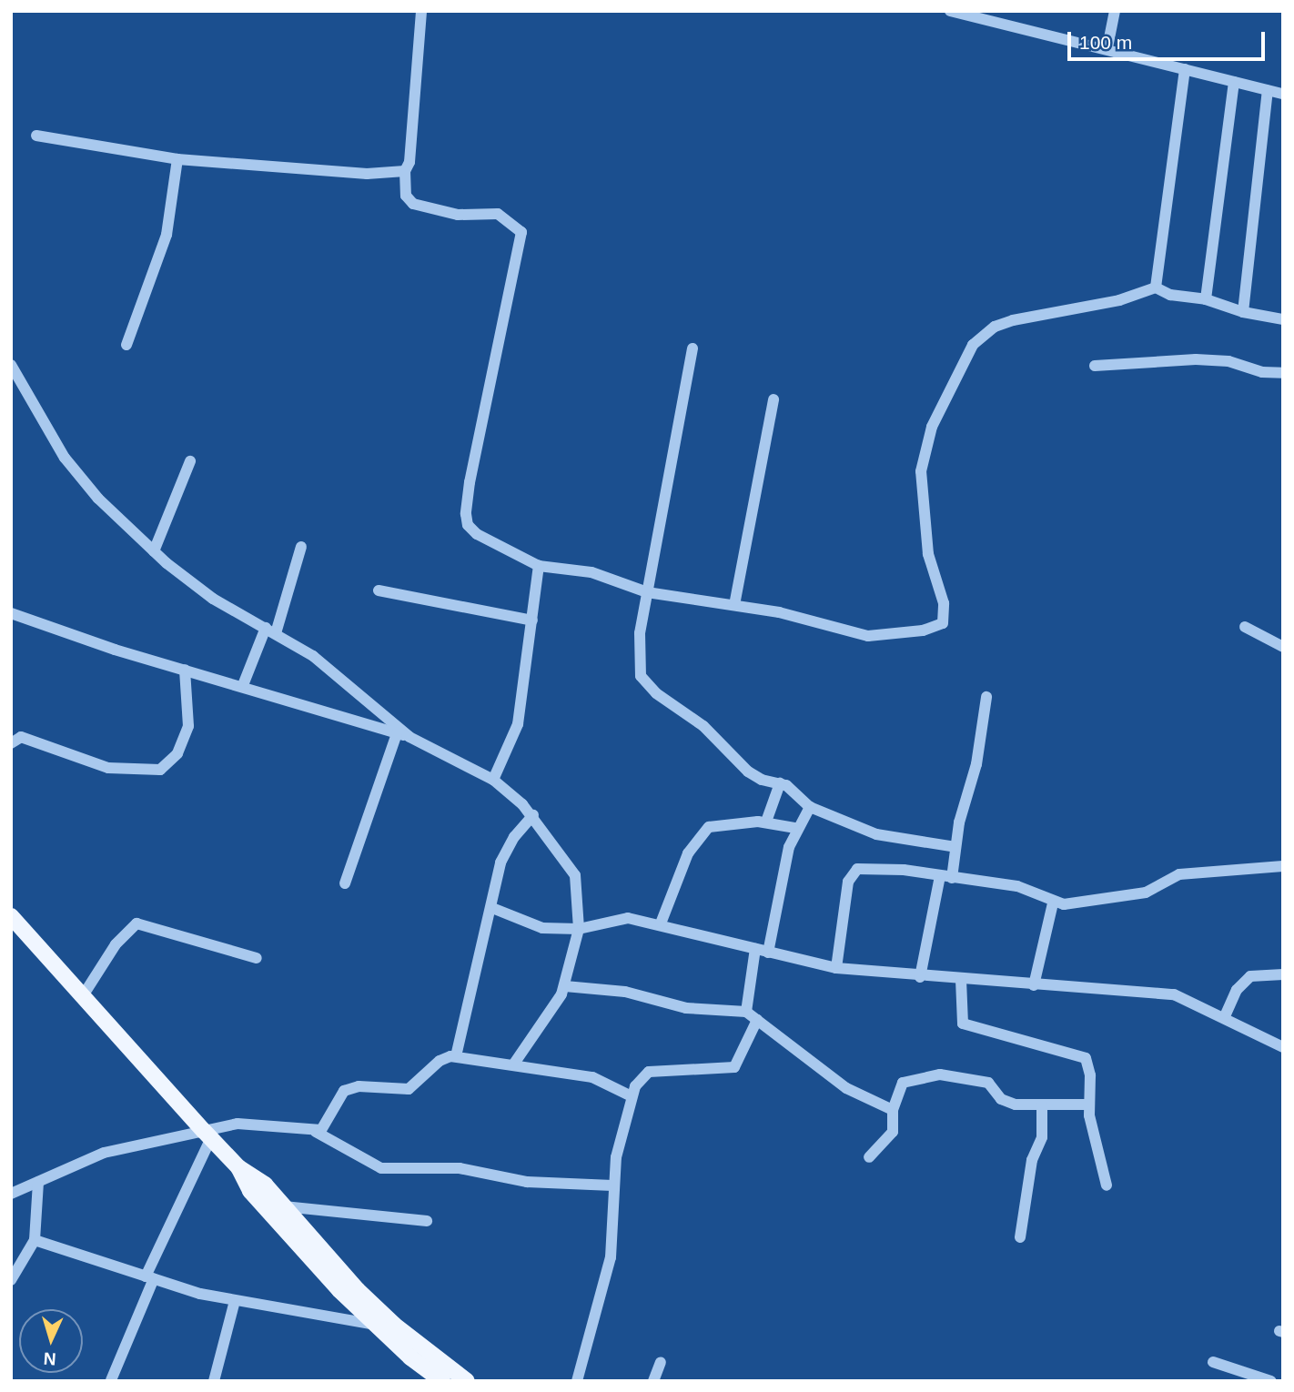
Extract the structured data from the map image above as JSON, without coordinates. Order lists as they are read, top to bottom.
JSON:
{
  "scale_bar": "100 m",
  "north": "bottom"
}
